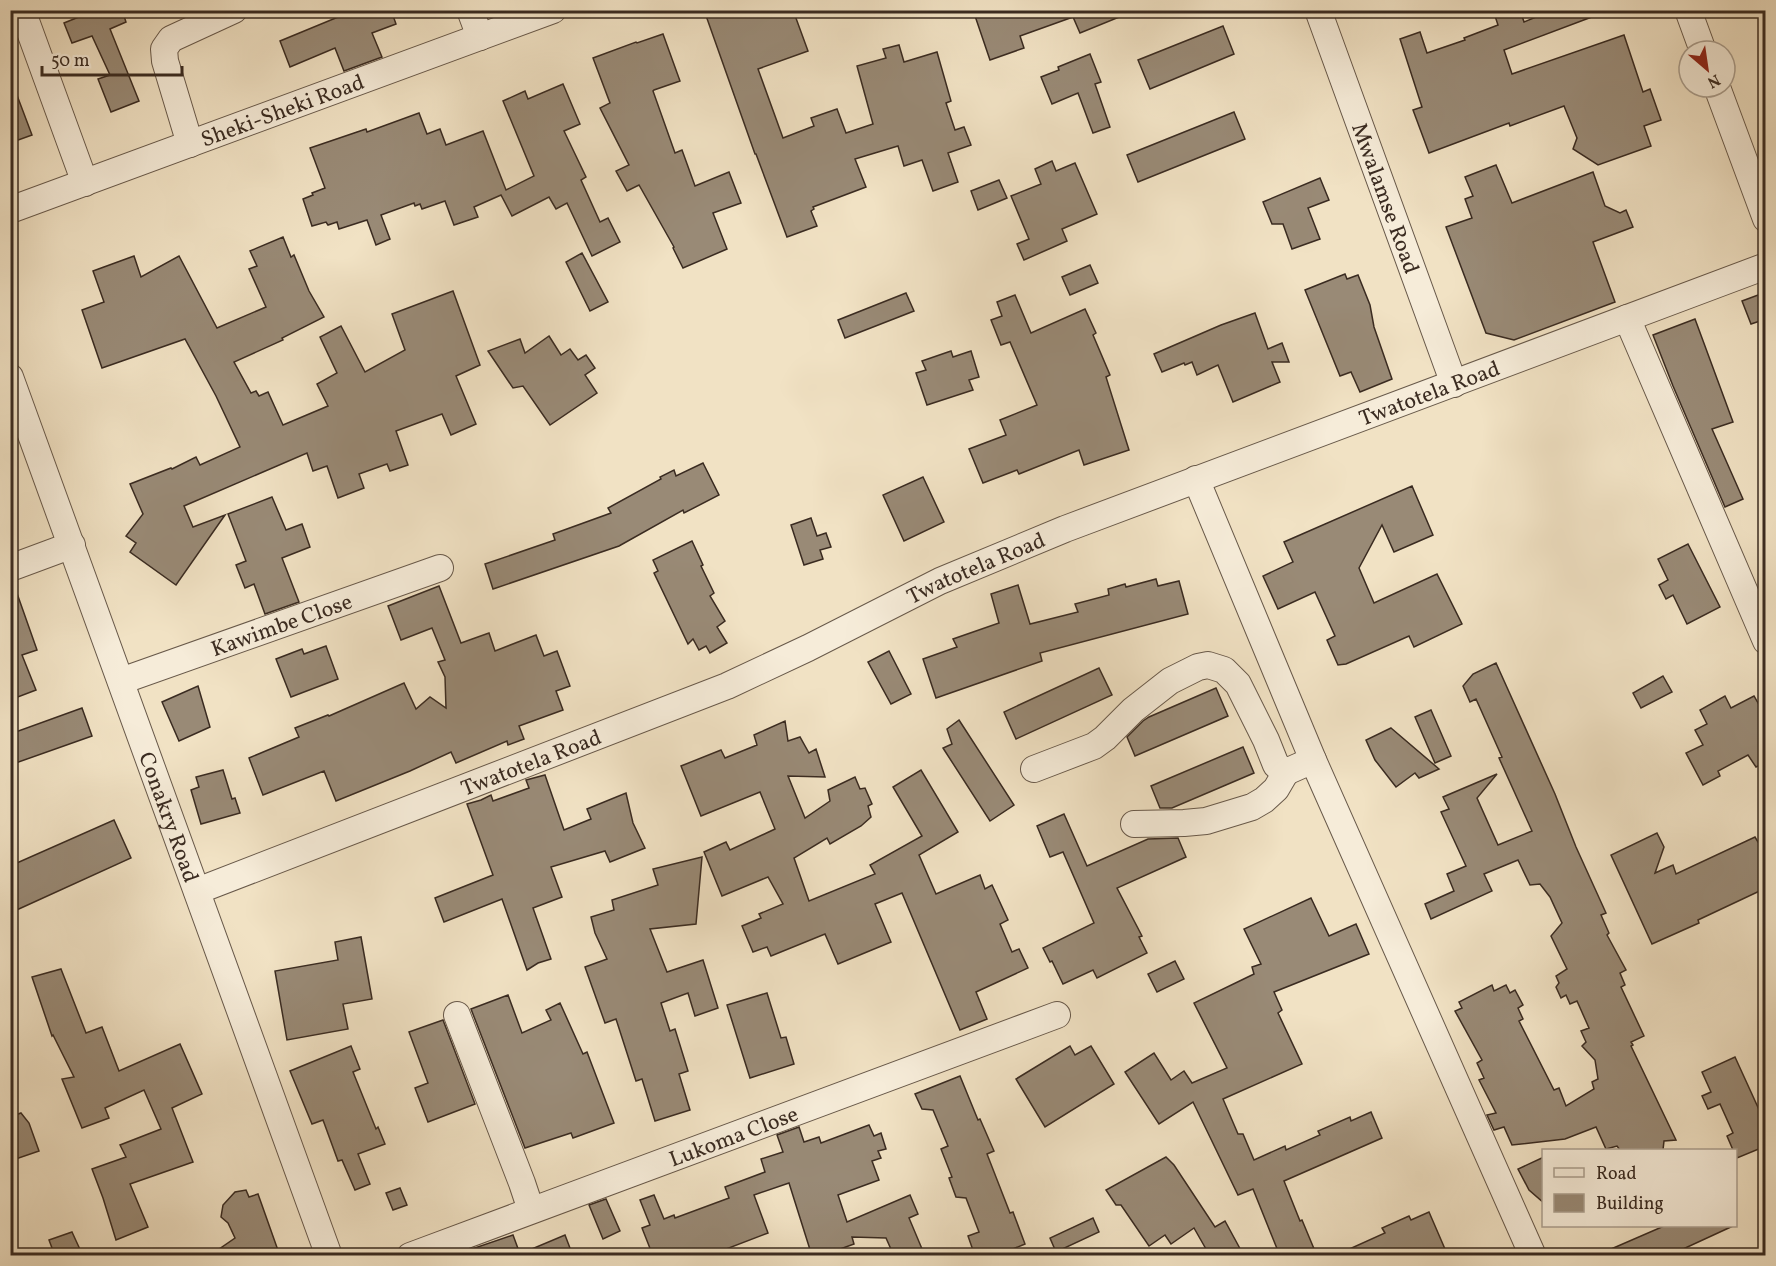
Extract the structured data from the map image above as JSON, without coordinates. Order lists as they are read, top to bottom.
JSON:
{
  "streets": {
    "street": [
      "Sheki-Sheki Road",
      "Mwalamse Road",
      "Twatotela Road",
      "Kawimbe Close",
      "Conakry Road",
      "Lukoma Close"
    ]
  },
  "crossings": [
    ["Mwalamse Road", "Twatotela Road"],
    ["Twatotela Road", "Conakry Road"],
    ["Kawimbe Close", "Conakry Road"]
  ],
  "legend": ["Road", "Building"],
  "scale_bar": "50 m",
  "north": "bottom right"
}
